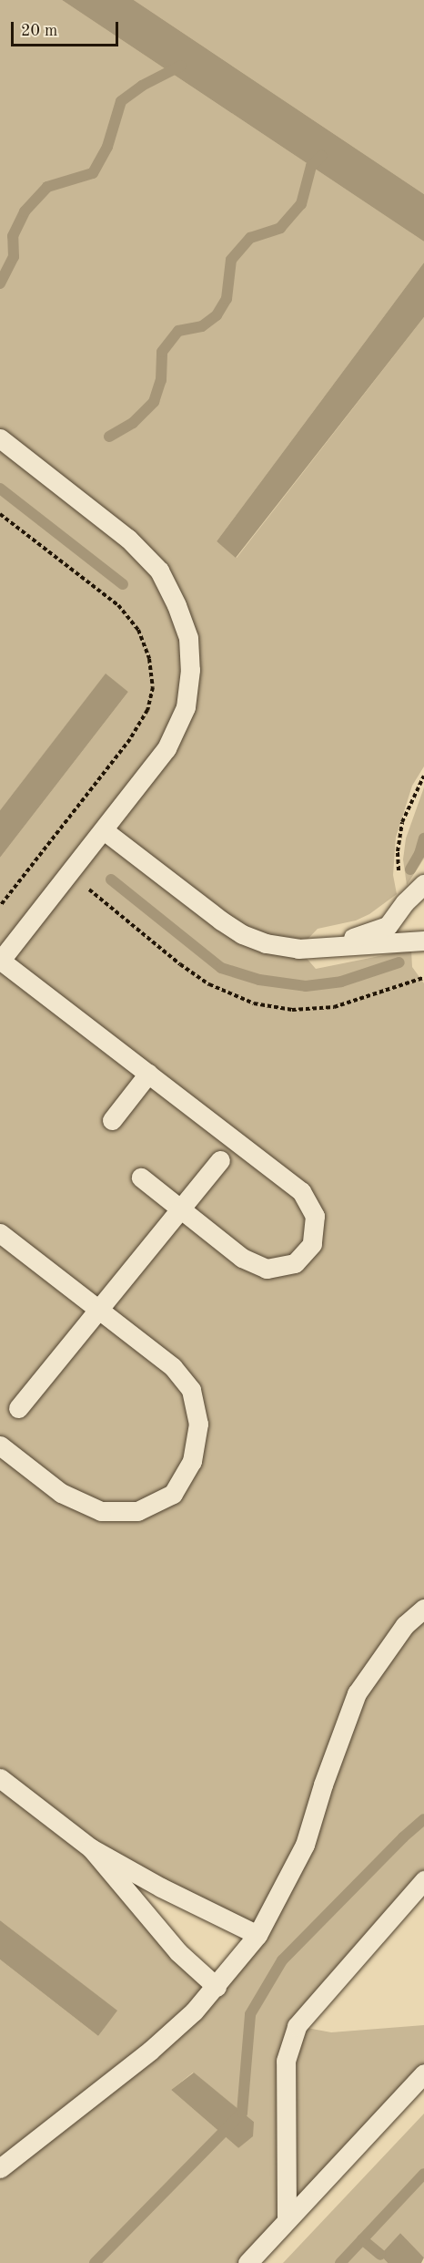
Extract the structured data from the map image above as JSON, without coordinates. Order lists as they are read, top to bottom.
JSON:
{
  "scale_bar": "20 m"
}
